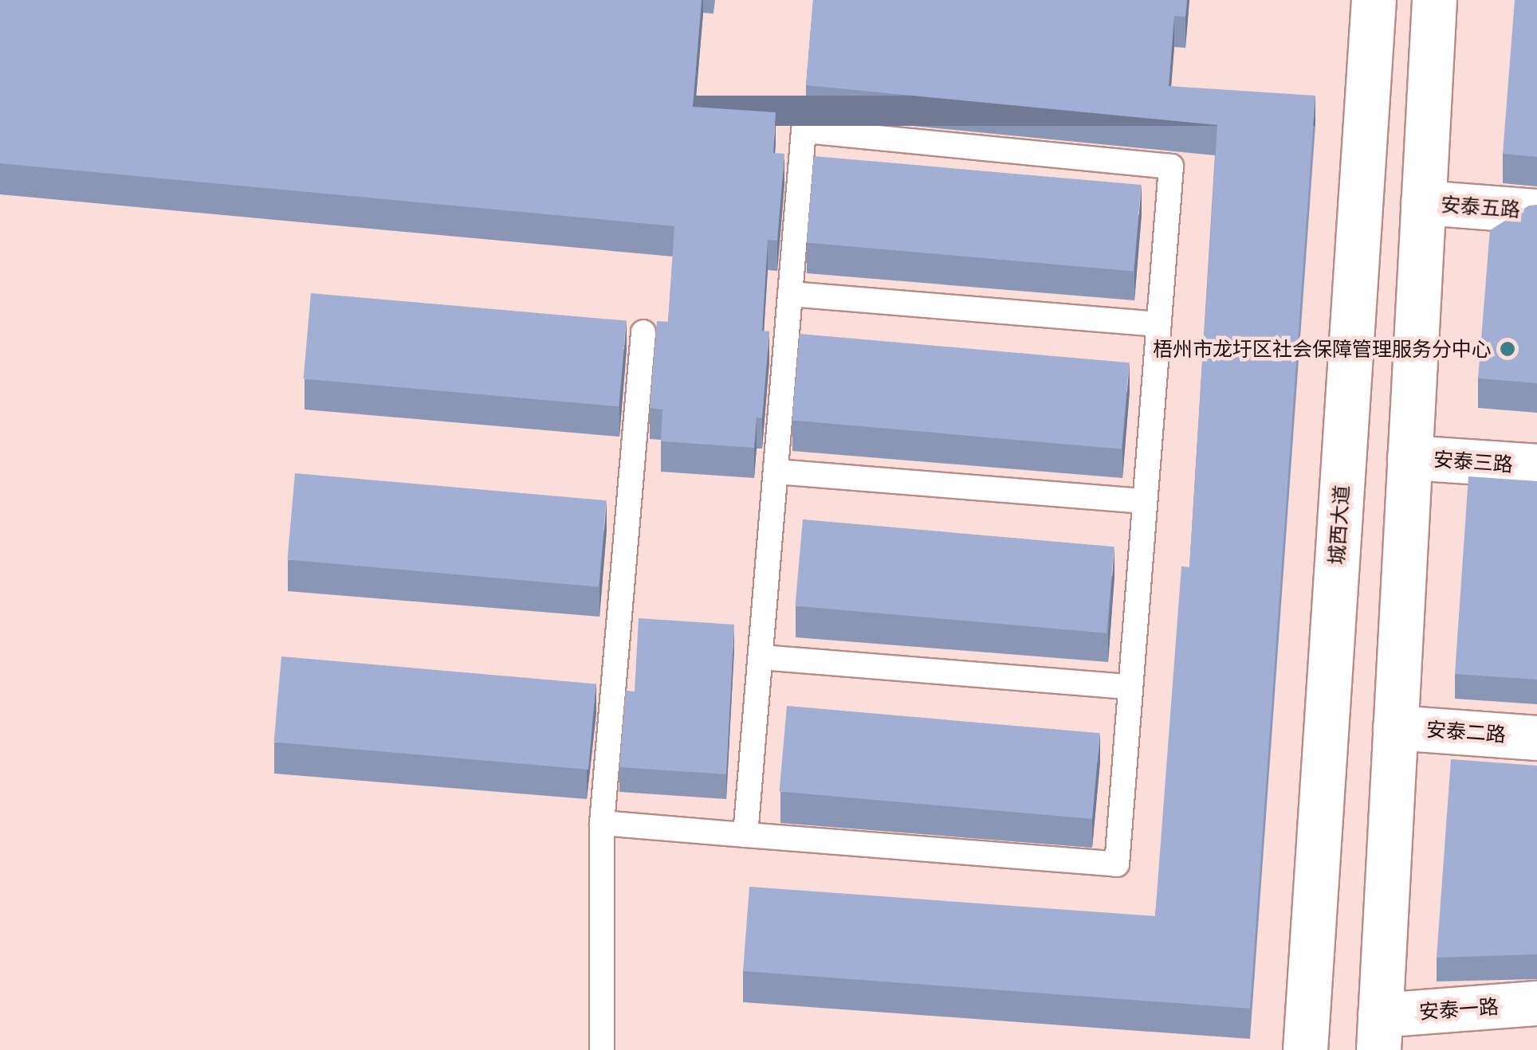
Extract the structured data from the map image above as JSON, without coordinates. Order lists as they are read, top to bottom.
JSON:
{
  "streets": {
    "street": [
      "安泰五路",
      "安泰三路",
      "城西大道",
      "安泰二路",
      "安泰一路"
    ]
  },
  "places": ["梧州市龙圩区社会保障管理服务分中心"]
}
